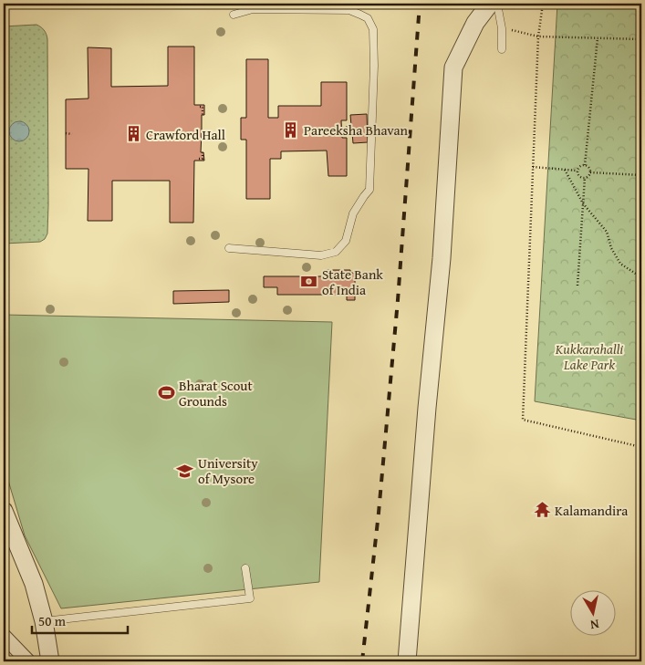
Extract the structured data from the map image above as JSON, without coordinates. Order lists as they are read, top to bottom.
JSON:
{
  "parks": ["Kukkarahalli Lake Park"],
  "places": {
    "building": ["Pareeksha Bhavan", "Crawford Hall"],
    "bank": ["State Bank of India"],
    "sports": ["Bharat Scout Grounds"],
    "school or university": ["University of Mysore"],
    "temple": ["Kalamandira"]
  },
  "scale_bar": "50 m",
  "north": "bottom"
}
